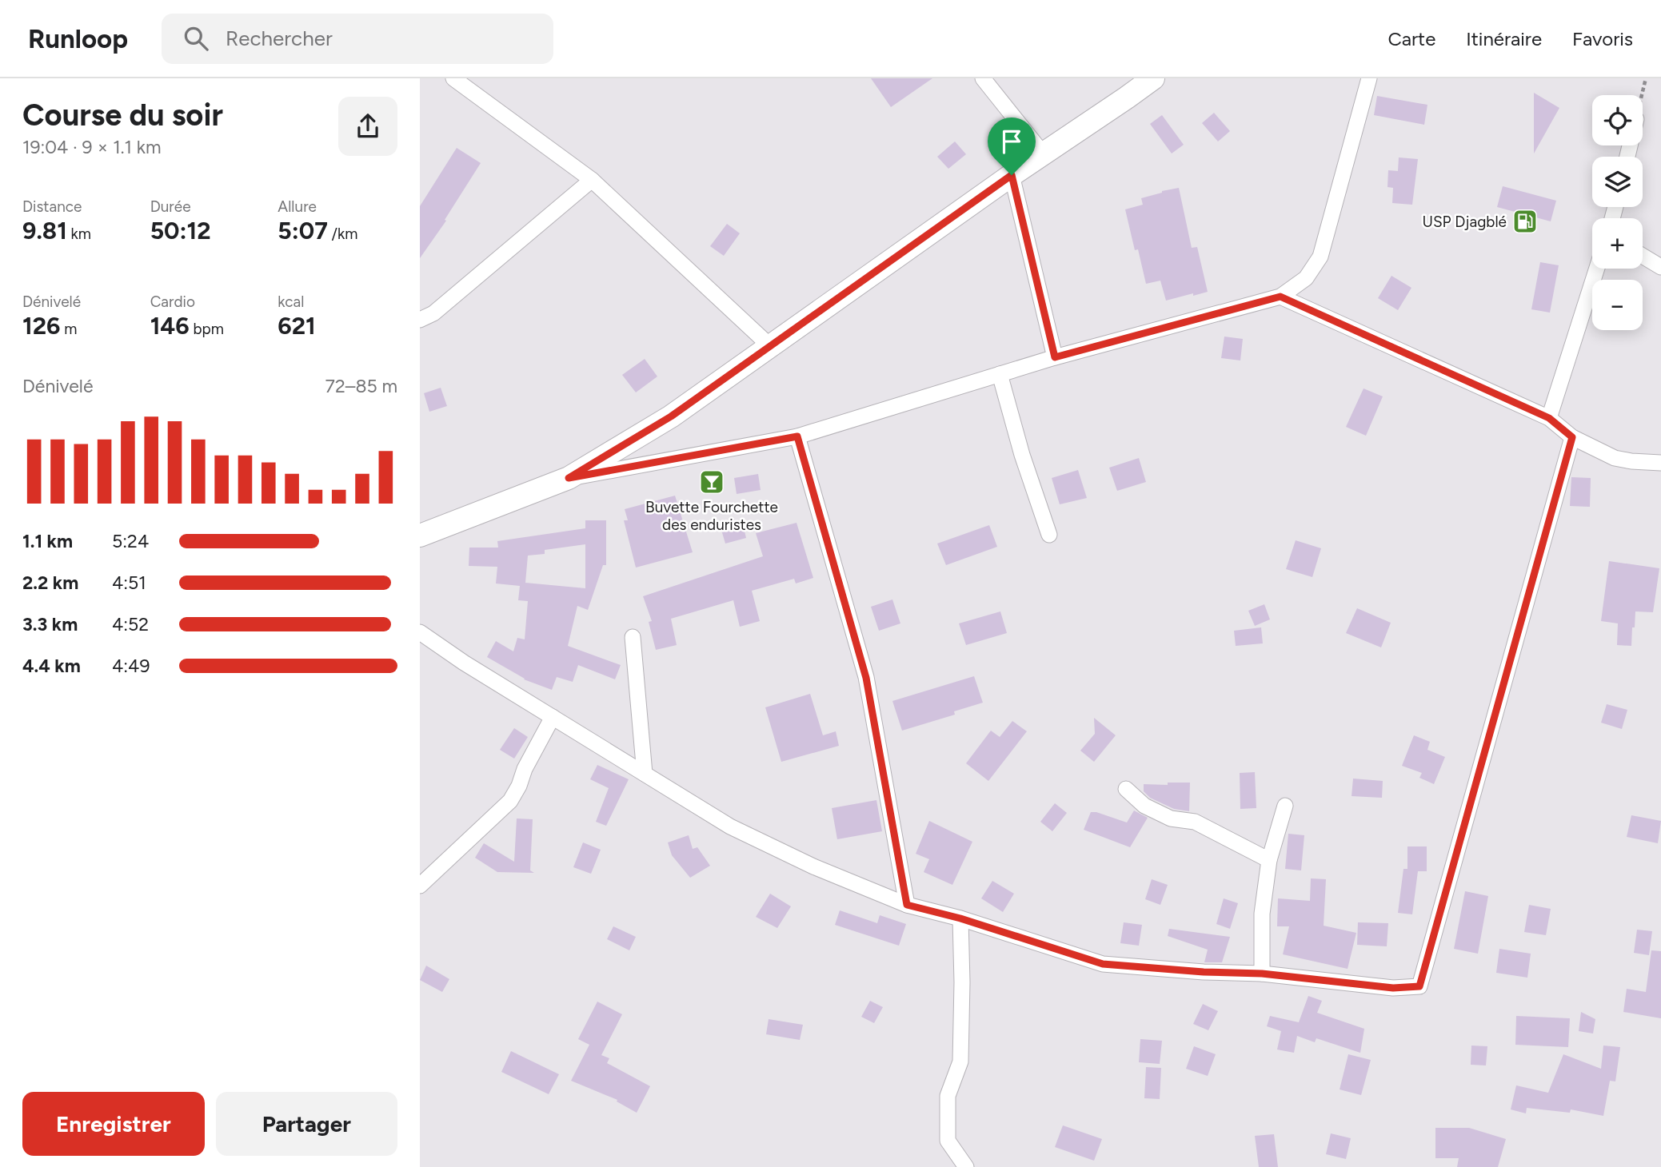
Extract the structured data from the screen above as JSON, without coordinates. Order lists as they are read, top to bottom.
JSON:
{
  "places": {
    "fuel station": ["USP Djagblé"],
    "bar": ["Buvette Fourchette des enduristes"]
  },
  "page": {
    "header": "Runloop",
    "search": "Rechercher",
    "nav": ["Carte", "Itinéraire", "Favoris"],
    "heading": ["Course du soir", "19:04 · 9 × 1.1 km"],
    "map_buttons": ["+", "−"],
    "stats": [
      ["Distance", "9.81 km"],
      ["Durée", "50:12"],
      ["Allure", "5:07 /km"],
      ["Dénivelé", "126 m"],
      ["Cardio", "146 bpm"],
      ["kcal", "621"]
    ],
    "chart": ["Dénivelé", "72–85 m"],
    "list": [
      {
        "name": "1.1 km",
        "note": "5:24"
      },
      {
        "name": "2.2 km",
        "note": "4:51"
      },
      {
        "name": "3.3 km",
        "note": "4:52"
      },
      {
        "name": "4.4 km",
        "note": "4:49"
      }
    ],
    "buttons": ["Enregistrer", "Partager"]
  }
}
